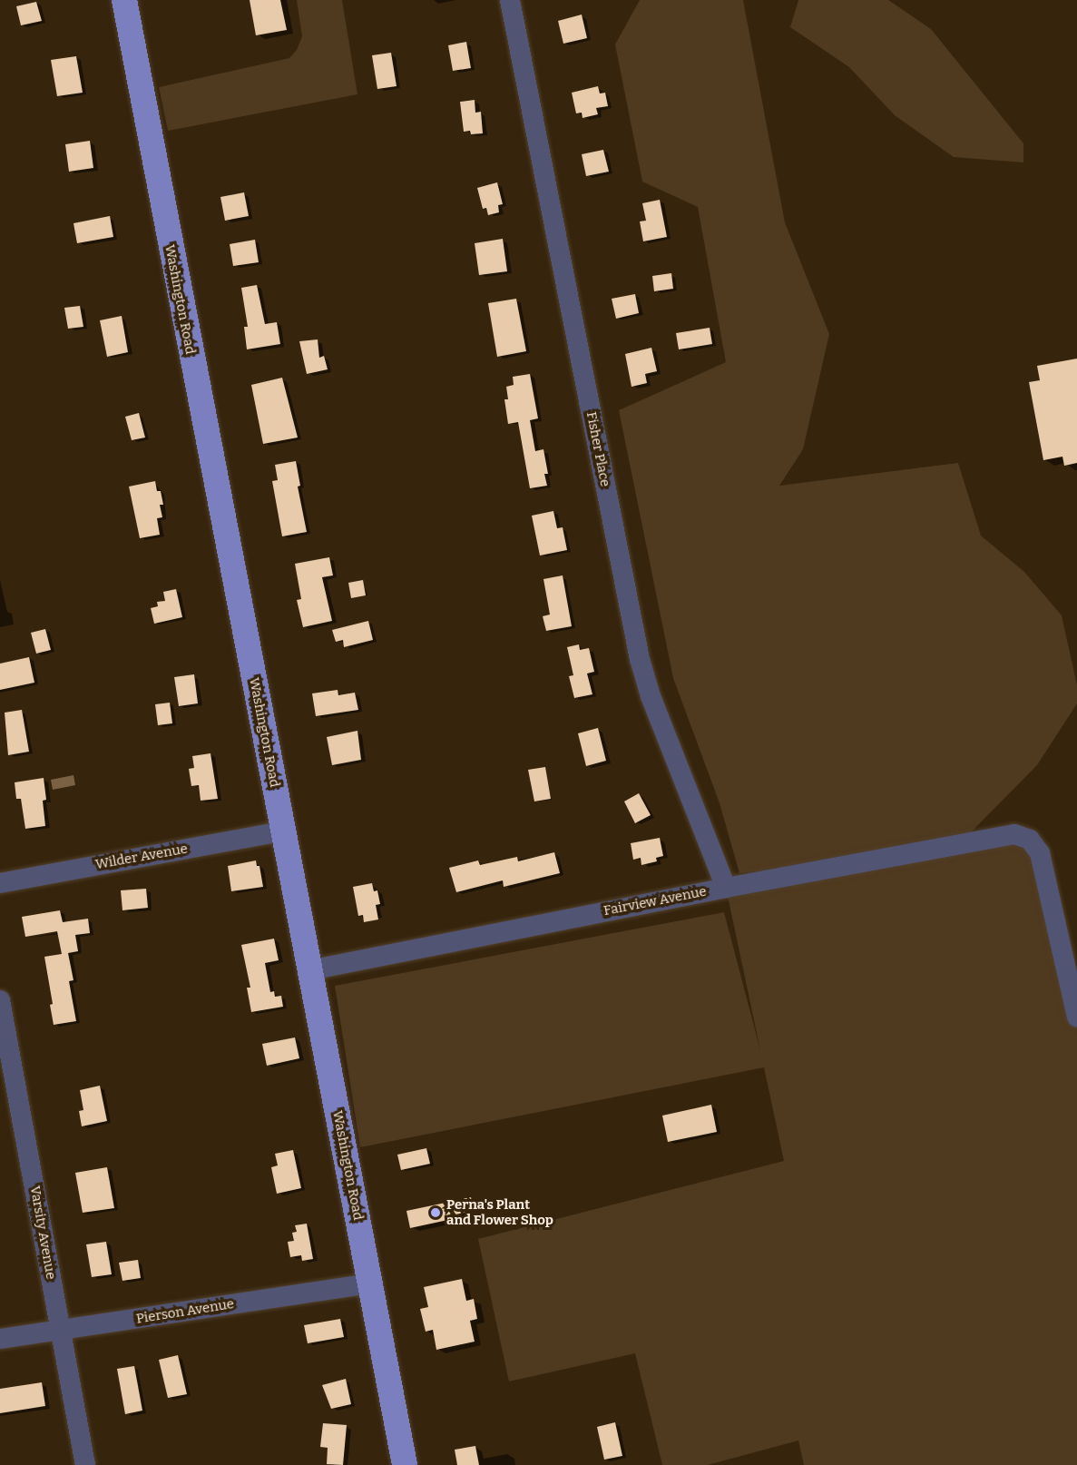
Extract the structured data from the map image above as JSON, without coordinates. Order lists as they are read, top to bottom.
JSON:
{
  "streets": {
    "main road": ["Washington Road"],
    "street": [
      "Fisher Place",
      "Wilder Avenue",
      "Fairview Avenue",
      "Varsity Avenue",
      "Pierson Avenue"
    ]
  },
  "crossings": [
    ["Washington Road", "Wilder Avenue"],
    ["Washington Road", "Fairview Avenue"],
    ["Washington Road", "Pierson Avenue"],
    ["Fisher Place", "Fairview Avenue"],
    ["Varsity Avenue", "Pierson Avenue"]
  ],
  "places": ["Perna's Plant and Flower Shop"]
}
